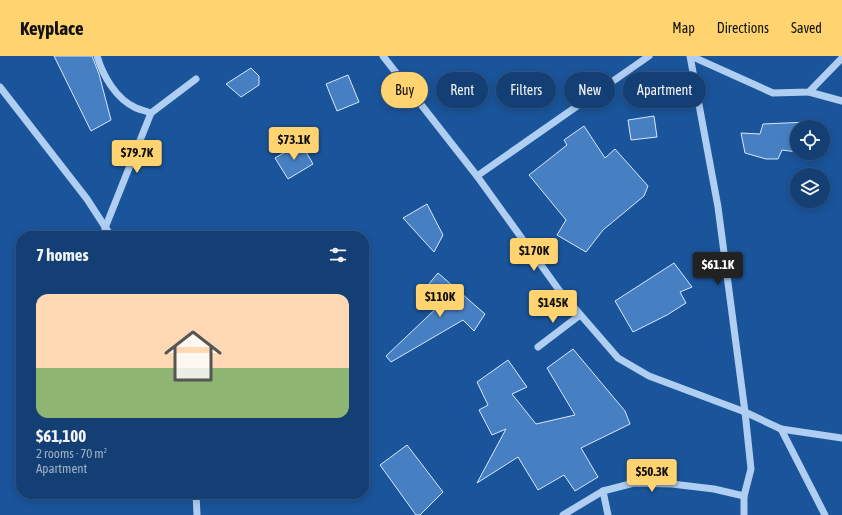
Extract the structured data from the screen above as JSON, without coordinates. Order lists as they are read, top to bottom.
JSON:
{
  "page": {
    "header": "Keyplace",
    "nav": ["Map", "Directions", "Saved"],
    "chip": [
      "Buy",
      "Rent",
      "Filters",
      "New",
      "Apartment"
    ],
    "price": [
      "$73.1K",
      "$79.7K",
      "$170K",
      "$61.1K",
      "$110K",
      "$145K",
      "$50.3K"
    ],
    "heading": "7 homes",
    "list": [
      {
        "name": "$61,100",
        "note": "2 rooms · 70 m² · Apartment"
      }
    ]
  }
}
